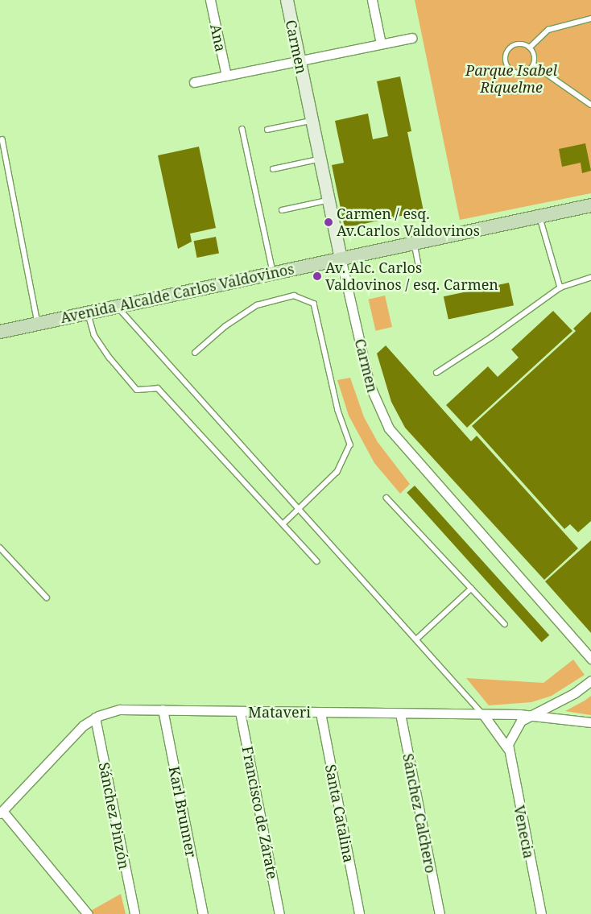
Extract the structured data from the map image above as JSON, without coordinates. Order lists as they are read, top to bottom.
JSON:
{
  "streets": {
    "main road": ["Avenida Alcalde Carlos Valdovinos"],
    "street": [
      "Ana",
      "Carmen",
      "Mataveri",
      "Karl Brunner",
      "Francisco de Zárate",
      "Santa Catalina",
      "Sánchez Calchero",
      "Sánchez Pinzón",
      "Venecia"
    ]
  },
  "crossings": [
    ["Carmen", "Avenida Alcalde Carlos Valdovinos"],
    ["Mataveri", "Karl Brunner"],
    ["Mataveri", "Francisco de Zárate"],
    ["Mataveri", "Santa Catalina"],
    ["Mataveri", "Sánchez Calchero"],
    ["Mataveri", "Sánchez Pinzón"],
    ["Mataveri", "Venecia"]
  ],
  "parks": ["Parque Isabel Riquelme"],
  "places": ["Carmen / esq. Av.Carlos Valdovinos", "Av. Alc. Carlos Valdovinos / esq. Carmen"]
}
